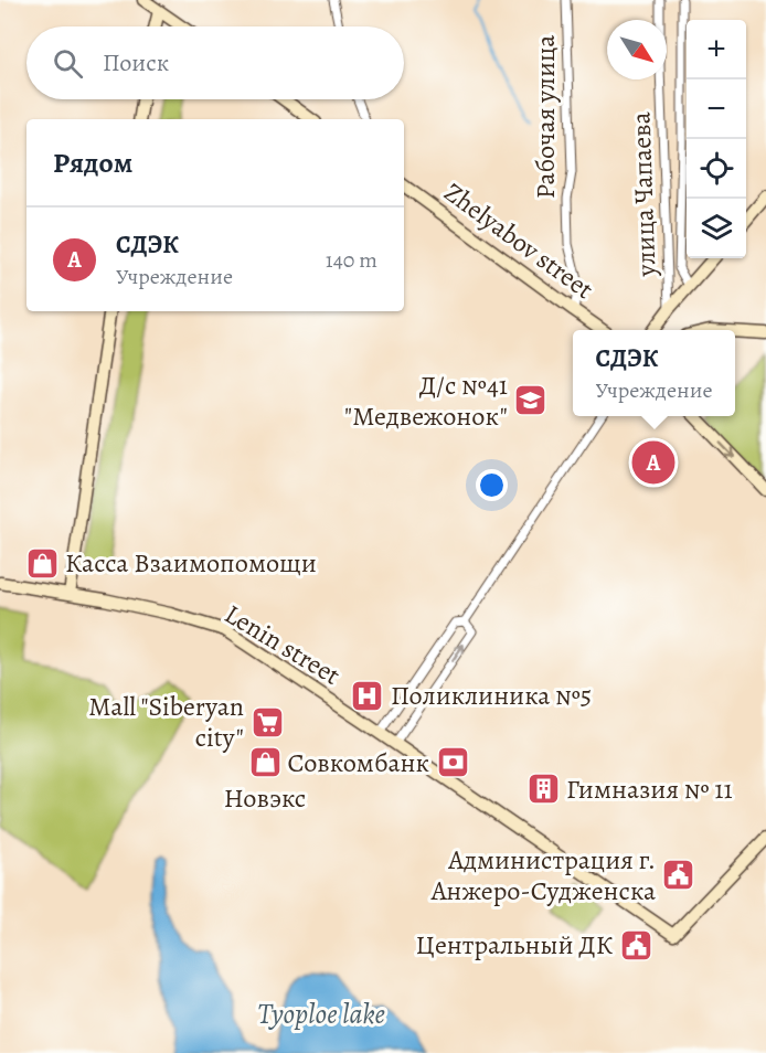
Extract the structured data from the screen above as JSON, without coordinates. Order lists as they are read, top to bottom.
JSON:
{
  "streets": {
    "street": [
      "Рабочая улица",
      "улица Чапаева",
      "Zhelyabov street",
      "Lenin street"
    ]
  },
  "crossings": [
    ["Рабочая улица", "Zhelyabov street"]
  ],
  "water": ["Tyoploe lake"],
  "places": {
    "school or university": ["Д/с №41 \"Медвежонок\""],
    "shop": ["Касса Взаимопомощи", "Новэкс"],
    "hospital": ["Поликлиника №5"],
    "supermarket": ["Mall \"Siberyan city\""],
    "bank": ["Совкомбанк"],
    "building": ["Гимназия № 11"],
    "public building": ["Администрация г. Анжеро-Судженска", "Центральный ДК"]
  },
  "north": "bottom right",
  "page": {
    "map_buttons": ["+", "−"],
    "search": "Поиск",
    "heading": "Рядом",
    "list": [
      {
        "mark": "A",
        "name": "СДЭК",
        "note": "Учреждение",
        "value": "140 m"
      }
    ],
    "popup": ["СДЭК", "Учреждение"],
    "pins": "A"
  }
}
